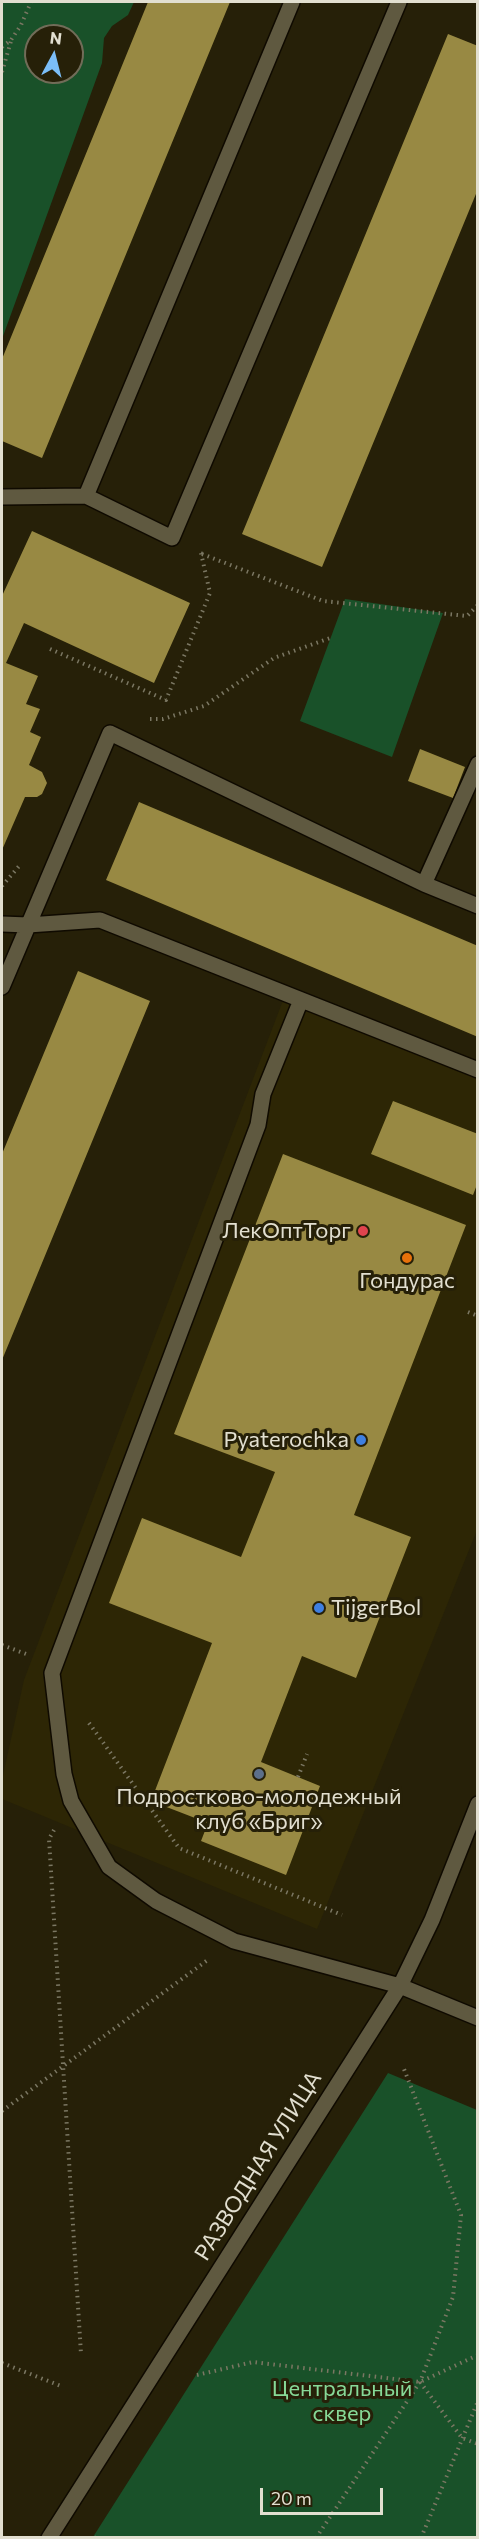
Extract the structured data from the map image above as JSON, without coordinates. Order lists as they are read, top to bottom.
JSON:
{
  "streets": {
    "street": ["РАЗВОДНАЯ УЛИЦА"]
  },
  "parks": ["Центральный сквер"],
  "places": [
    "ЛекОптТорг",
    "Гондурас",
    "Pyaterochka",
    "TijgerBol",
    "Подростково-молодежный клуб «Бриг»"
  ],
  "scale_bar": "20 m",
  "north": "top"
}
